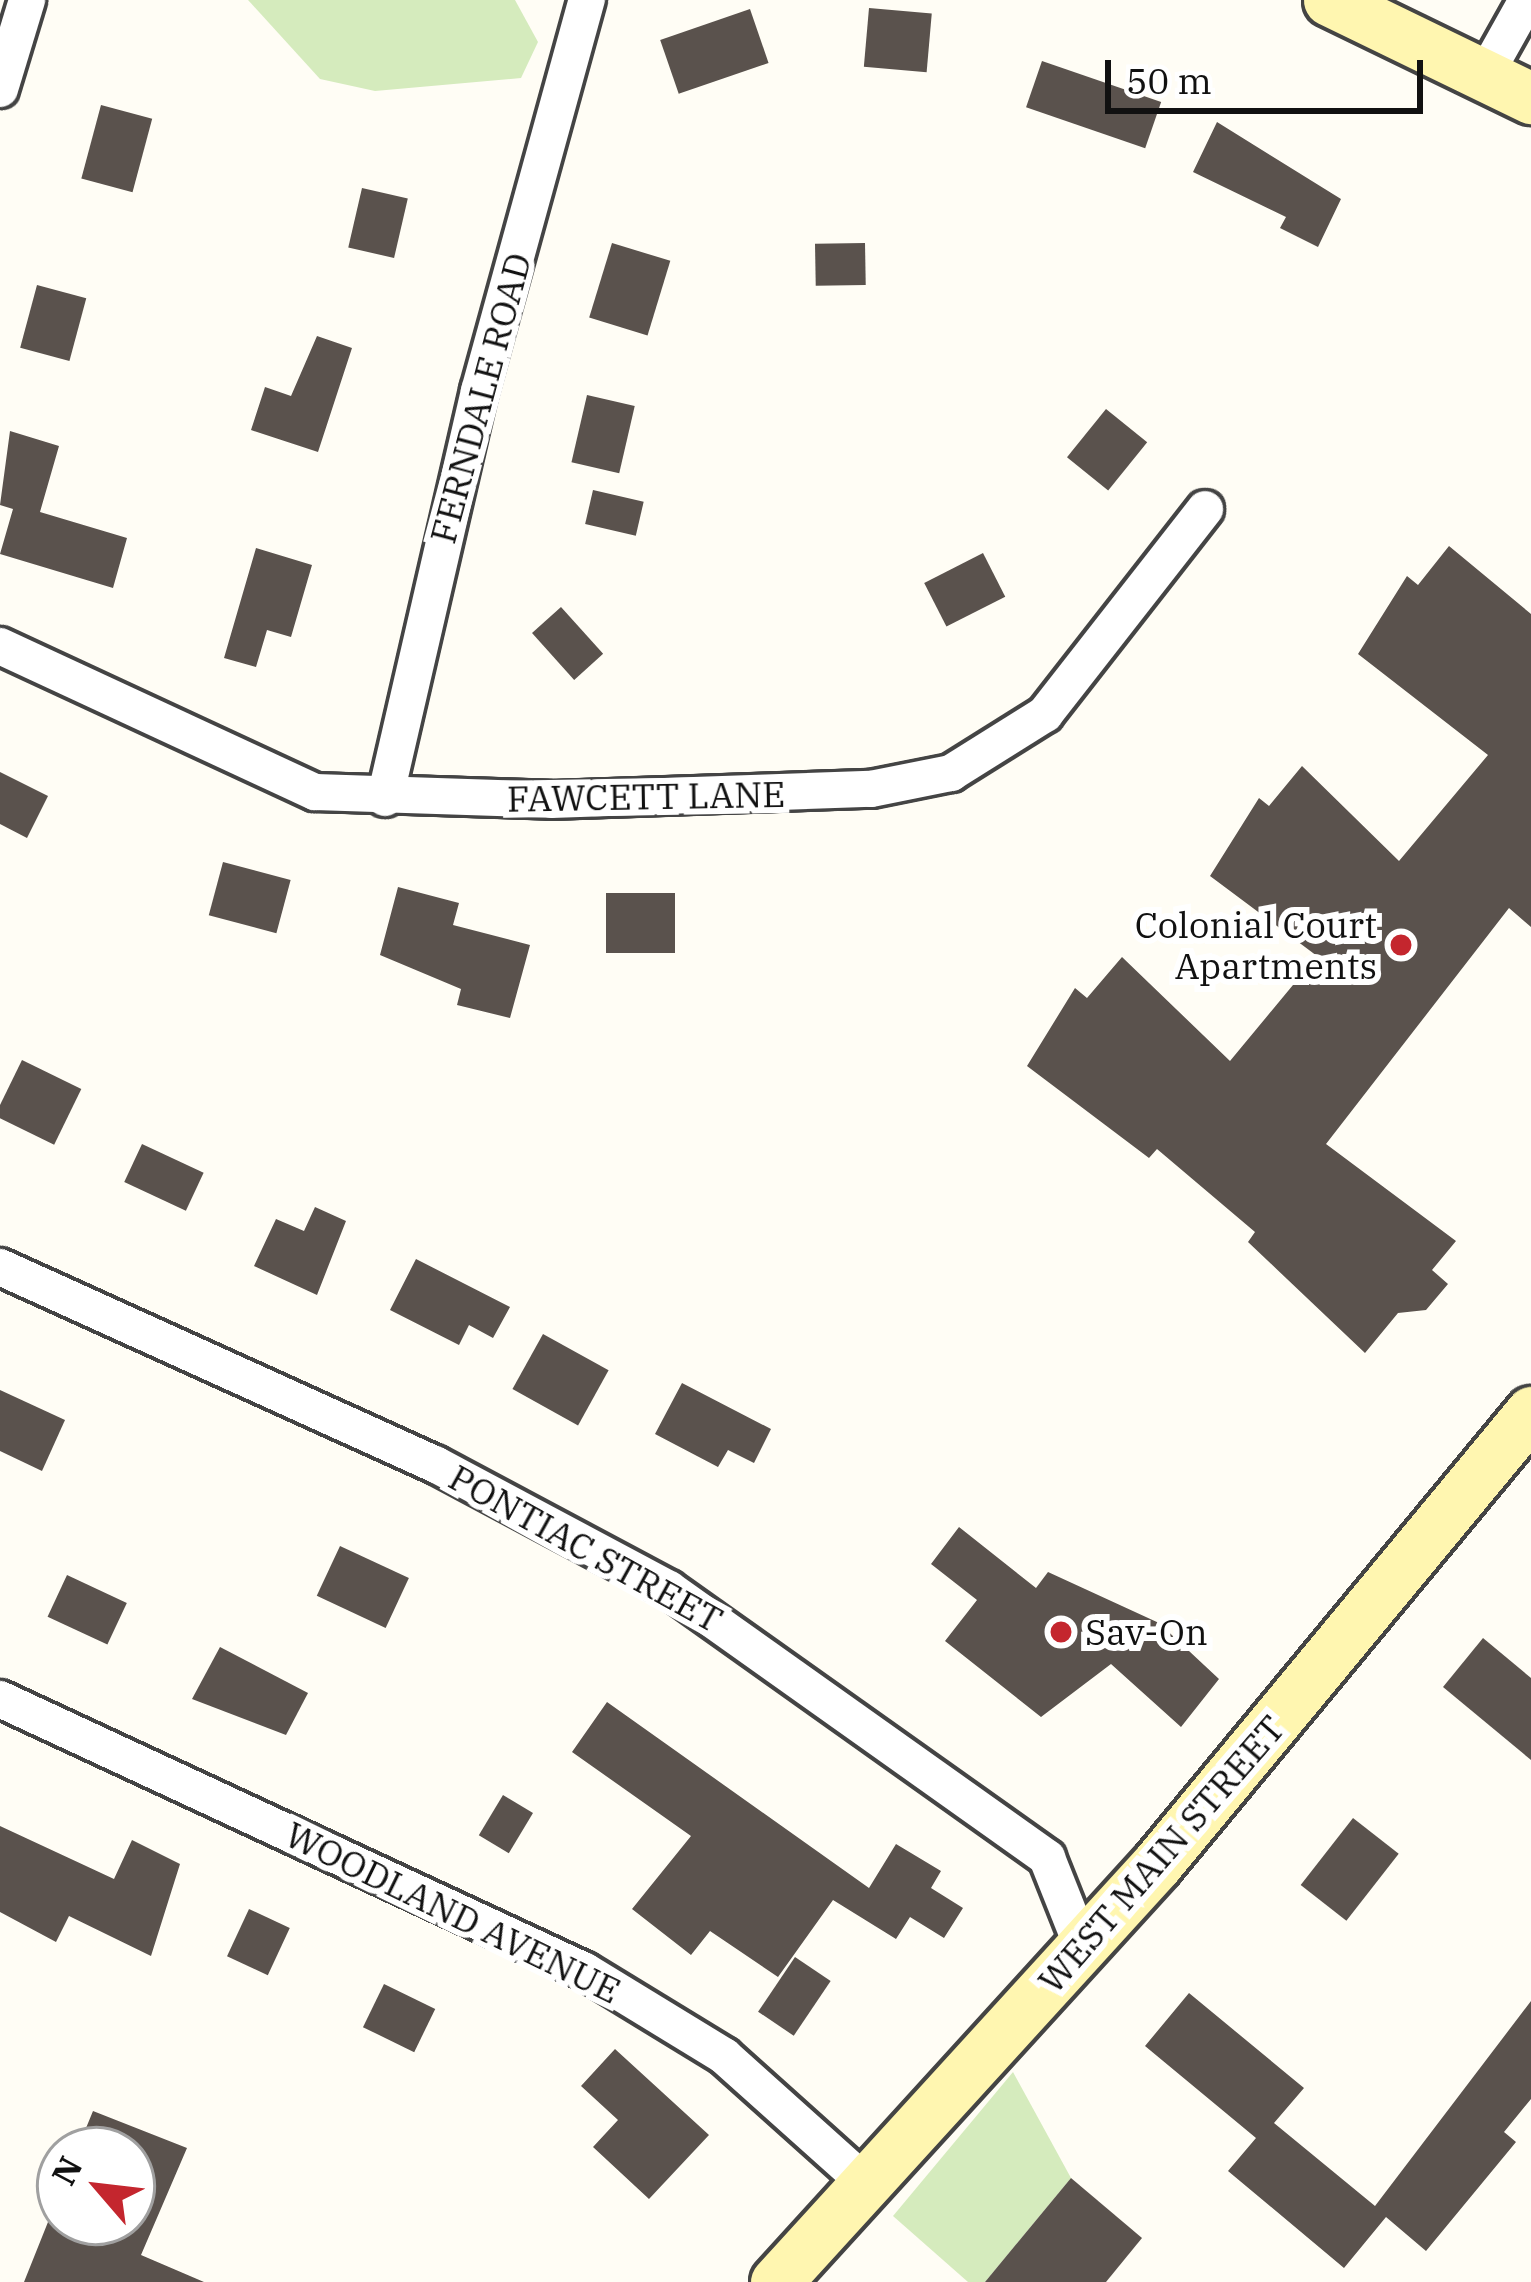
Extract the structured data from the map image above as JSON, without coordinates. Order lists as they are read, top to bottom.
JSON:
{
  "streets": {
    "main road": ["WEST MAIN STREET"],
    "street": [
      "FERNDALE ROAD",
      "FAWCETT LANE",
      "PONTIAC STREET",
      "WOODLAND AVENUE"
    ]
  },
  "crossings": [
    ["FERNDALE ROAD", "FAWCETT LANE"],
    ["PONTIAC STREET", "WEST MAIN STREET"],
    ["WEST MAIN STREET", "WOODLAND AVENUE"]
  ],
  "places": ["Colonial Court Apartments", "Sav-On"],
  "scale_bar": "50 m",
  "north": "top left"
}
